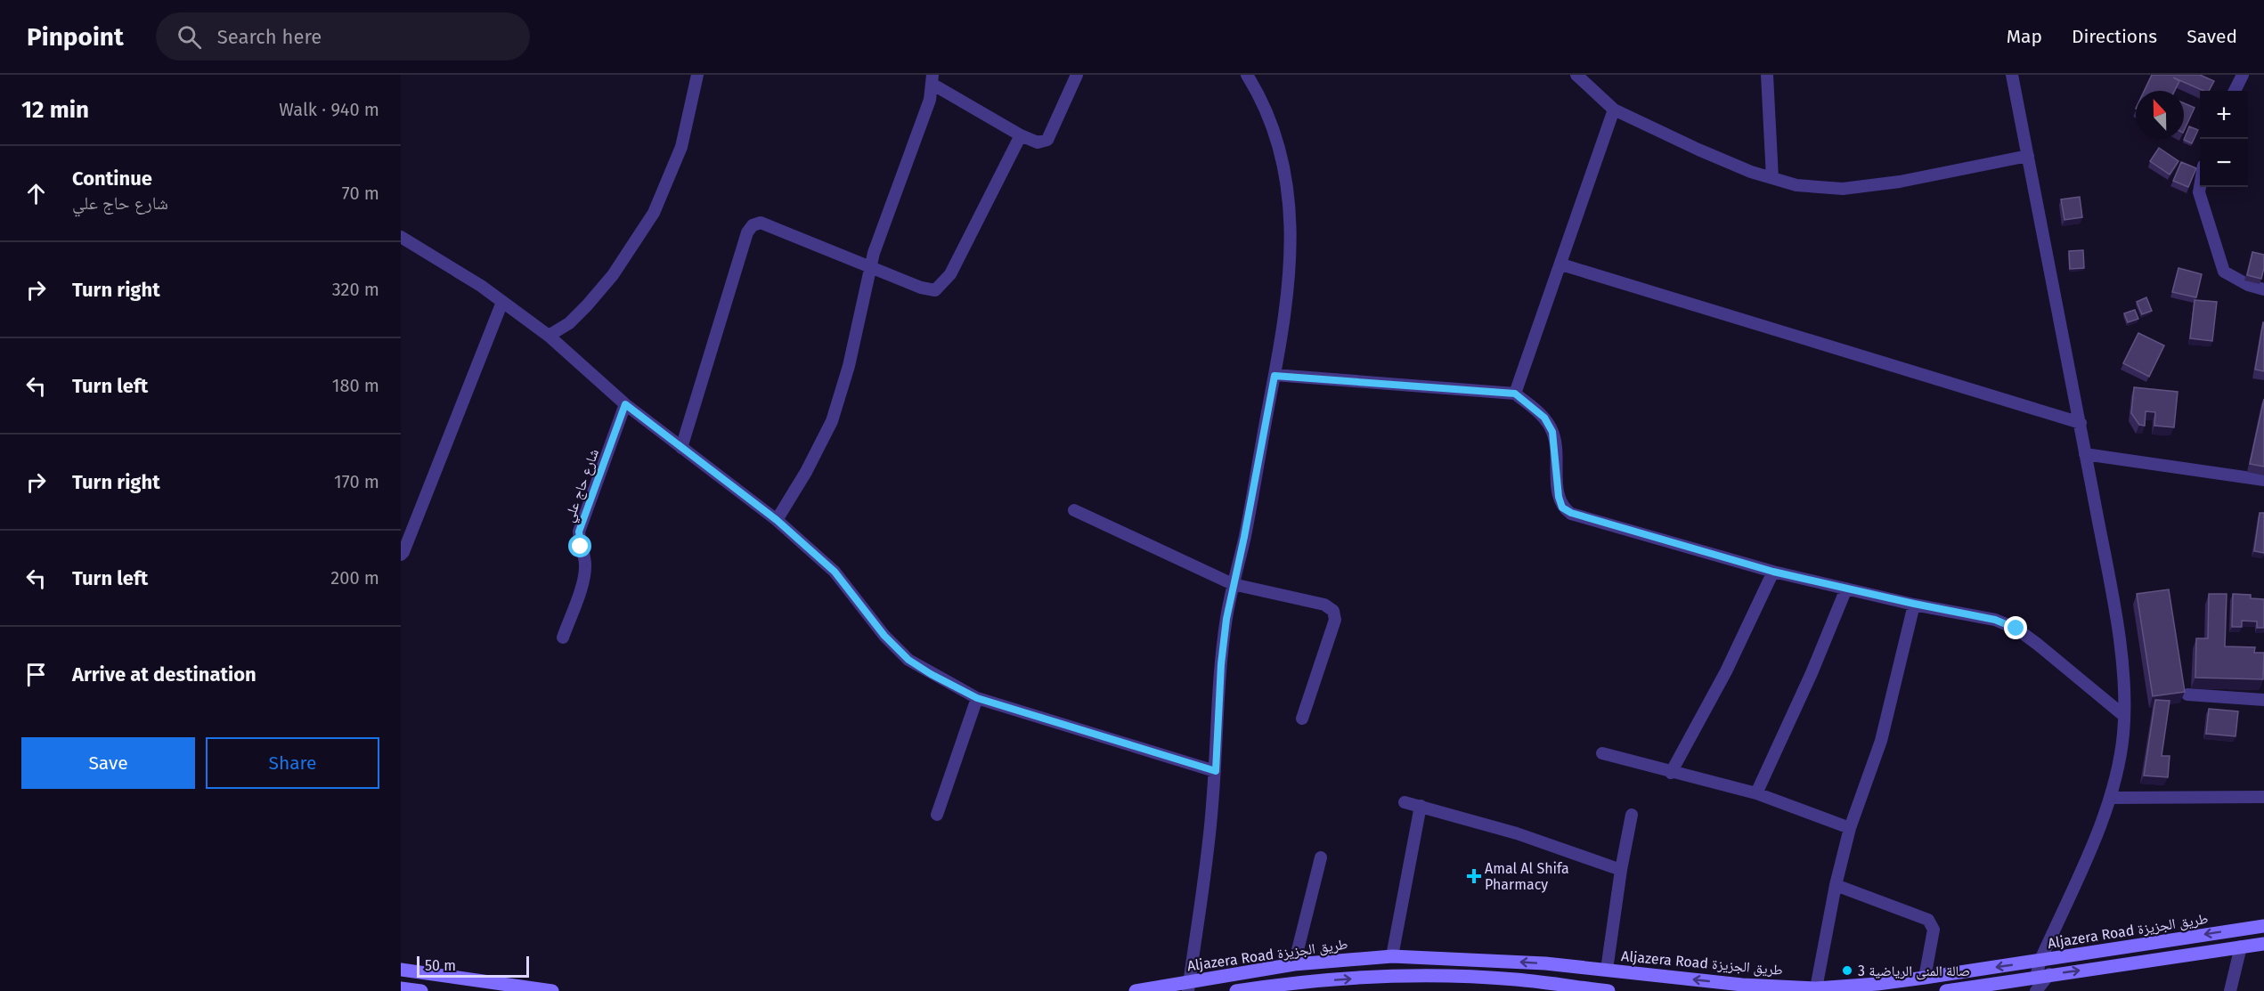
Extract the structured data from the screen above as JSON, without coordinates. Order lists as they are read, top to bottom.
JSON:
{
  "streets": {
    "main road": ["Aljazera Road طريق الجزيزة"],
    "street": ["شارع حاج علي"]
  },
  "places": {
    "health": ["Amal Al Shifa Pharmacy"],
    "other": ["صالة المنى الرياضية 3"]
  },
  "scale_bar": "50 m",
  "north": "top",
  "page": {
    "header": "Pinpoint",
    "search": "Search here",
    "nav": ["Map", "Directions", "Saved"],
    "heading": ["12 min", "Walk · 940 m"],
    "map_buttons": ["+", "−"],
    "list": [
      ["Continue", "شارع حاج علي", "70 m"],
      ["Turn right", "320 m"],
      ["Turn left", "180 m"],
      ["Turn right", "170 m"],
      ["Turn left", "200 m"],
      "Arrive at destination"
    ],
    "buttons": ["Save", "Share"],
    "scale": "50 m"
  }
}
